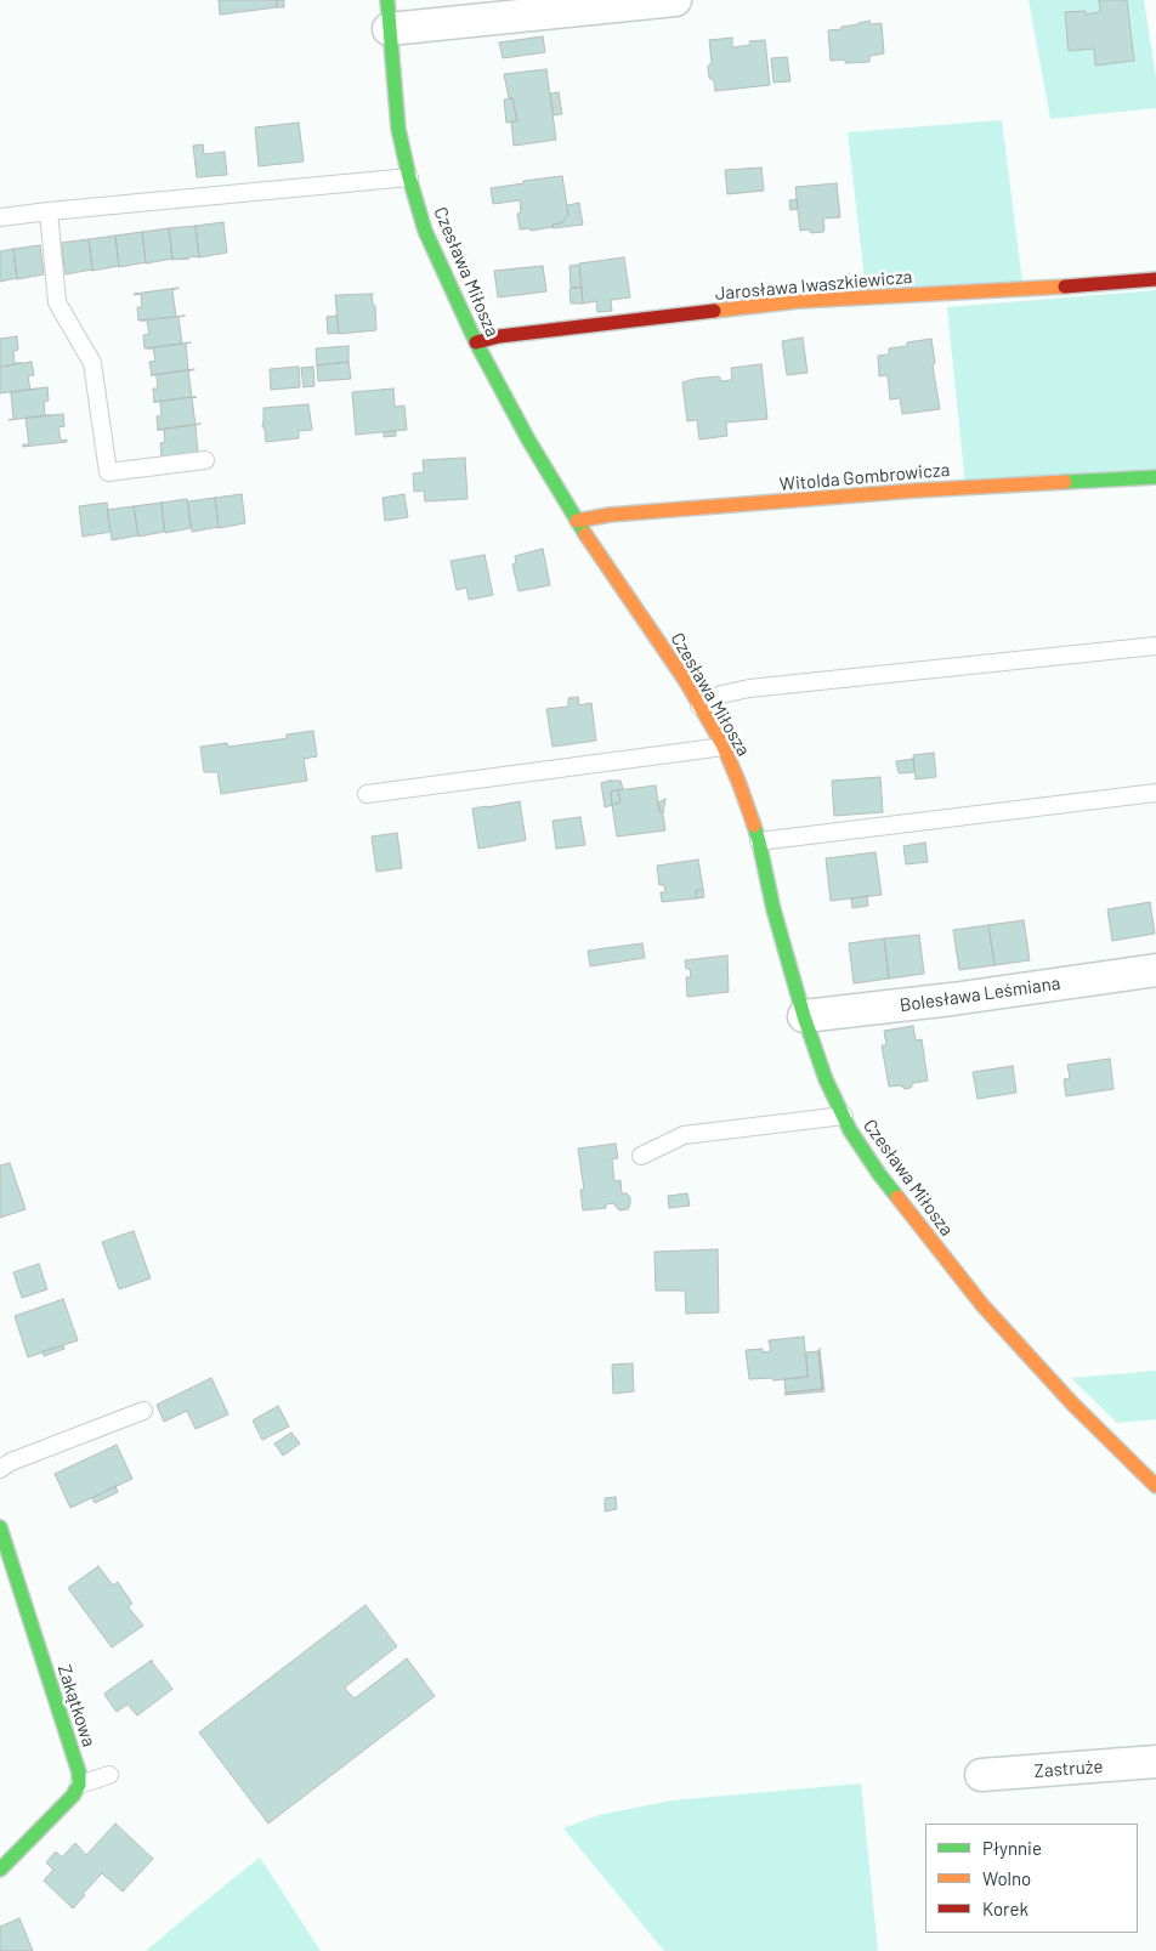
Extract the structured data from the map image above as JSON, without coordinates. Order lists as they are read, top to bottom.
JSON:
{
  "streets": {
    "street": [
      "Czesława Miłosza",
      "Jarosława Iwaszkiewicza",
      "Witolda Gombrowicza",
      "Bolesława Leśmiana",
      "Zakątkowa",
      "Zastruże"
    ]
  },
  "crossings": [
    ["Czesława Miłosza", "Jarosława Iwaszkiewicza"],
    ["Czesława Miłosza", "Witolda Gombrowicza"],
    ["Czesława Miłosza", "Bolesława Leśmiana"]
  ],
  "legend": ["Płynnie", "Wolno", "Korek"]
}
